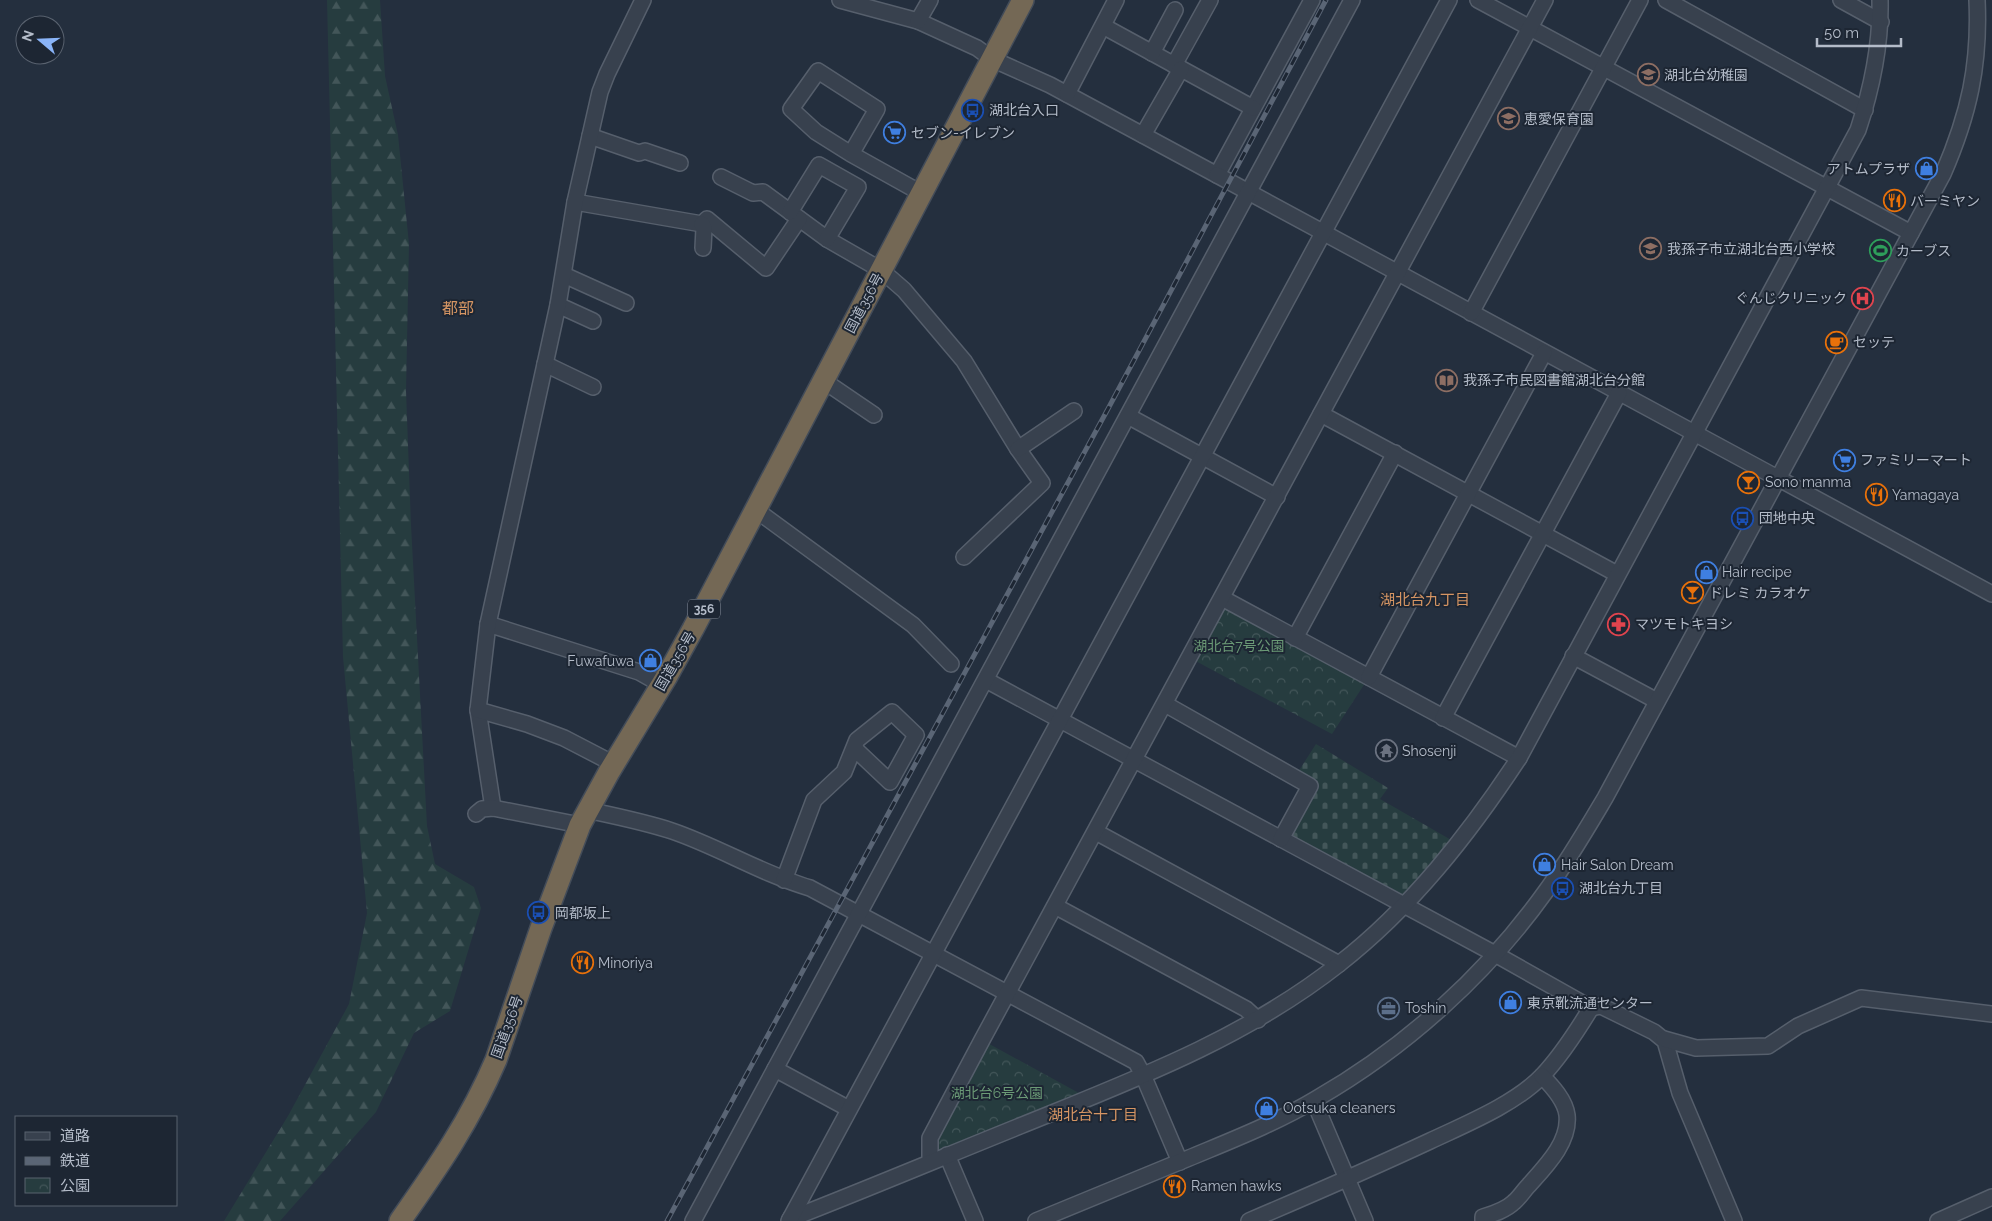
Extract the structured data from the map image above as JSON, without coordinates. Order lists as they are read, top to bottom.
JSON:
{
  "streets": {
    "highway": ["国道356号", "356"]
  },
  "districts": ["都部", "湖北台九丁目", "湖北台十丁目"],
  "parks": ["湖北台7号公園", "湖北台6号公園"],
  "places": {
    "school or university": ["湖北台幼稚園", "恵愛保育園", "我孫子市立湖北台西小学校"],
    "bus stop": [
      "湖北台入口",
      "団地中央",
      "湖北台九丁目",
      "岡都坂上"
    ],
    "supermarket": ["セブン-イレブン", "ファミリーマート"],
    "shop": [
      "アトムプラザ",
      "Hair recipe",
      "Fuwafuwa",
      "Hair Salon Dream",
      "東京靴流通センター",
      "Ootsuka cleaners"
    ],
    "restaurant": [
      "バーミヤン",
      "Yamagaya",
      "Minoriya",
      "Ramen hawks"
    ],
    "sports": ["カーブス"],
    "hospital": ["ぐんじクリニック"],
    "cafe": ["セッテ"],
    "library": ["我孫子市民図書館湖北台分館"],
    "bar": ["Sono manma", "ドレミ カラオケ"],
    "pharmacy": ["マツモトキヨシ"],
    "temple": ["Shosenji"],
    "office": ["Toshin"]
  },
  "legend": ["道路", "鉄道", "公園"],
  "scale_bar": "50 m",
  "north": "left"
}
